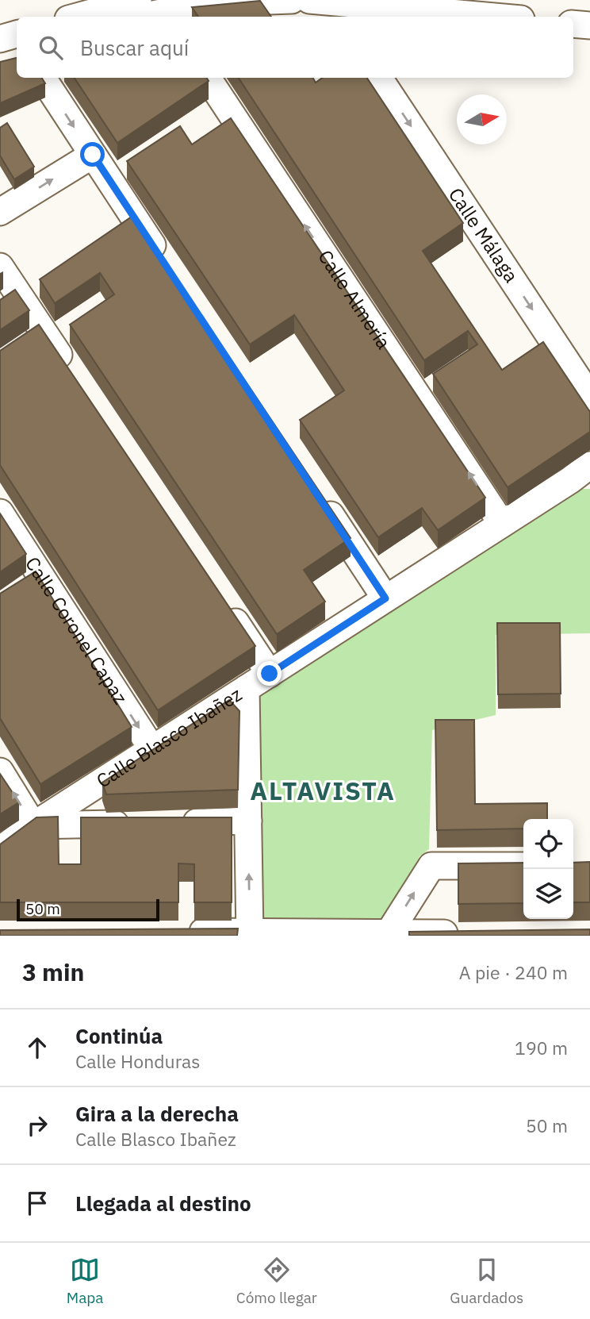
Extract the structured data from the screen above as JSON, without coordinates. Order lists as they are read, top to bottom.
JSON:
{
  "streets": {
    "street": [
      "Calle Málaga",
      "Calle Almería",
      "Calle Coronel Capaz",
      "Calle Blasco Ibañez"
    ]
  },
  "crossings": [
    ["Calle Almería", "Calle Blasco Ibañez"],
    ["Calle Coronel Capaz", "Calle Blasco Ibañez"]
  ],
  "one_way": ["Calle Málaga"],
  "districts": ["ALTAVISTA"],
  "scale_bar": "50 m",
  "north": "right",
  "page": {
    "search": "Buscar aquí",
    "scale": "50 m",
    "heading": ["3 min", "A pie · 240 m"],
    "list": [
      ["Continúa", "Calle Honduras", "190 m"],
      ["Gira a la derecha", "Calle Blasco Ibañez", "50 m"],
      "Llegada al destino"
    ],
    "nav": ["Mapa", "Cómo llegar", "Guardados"]
  }
}
